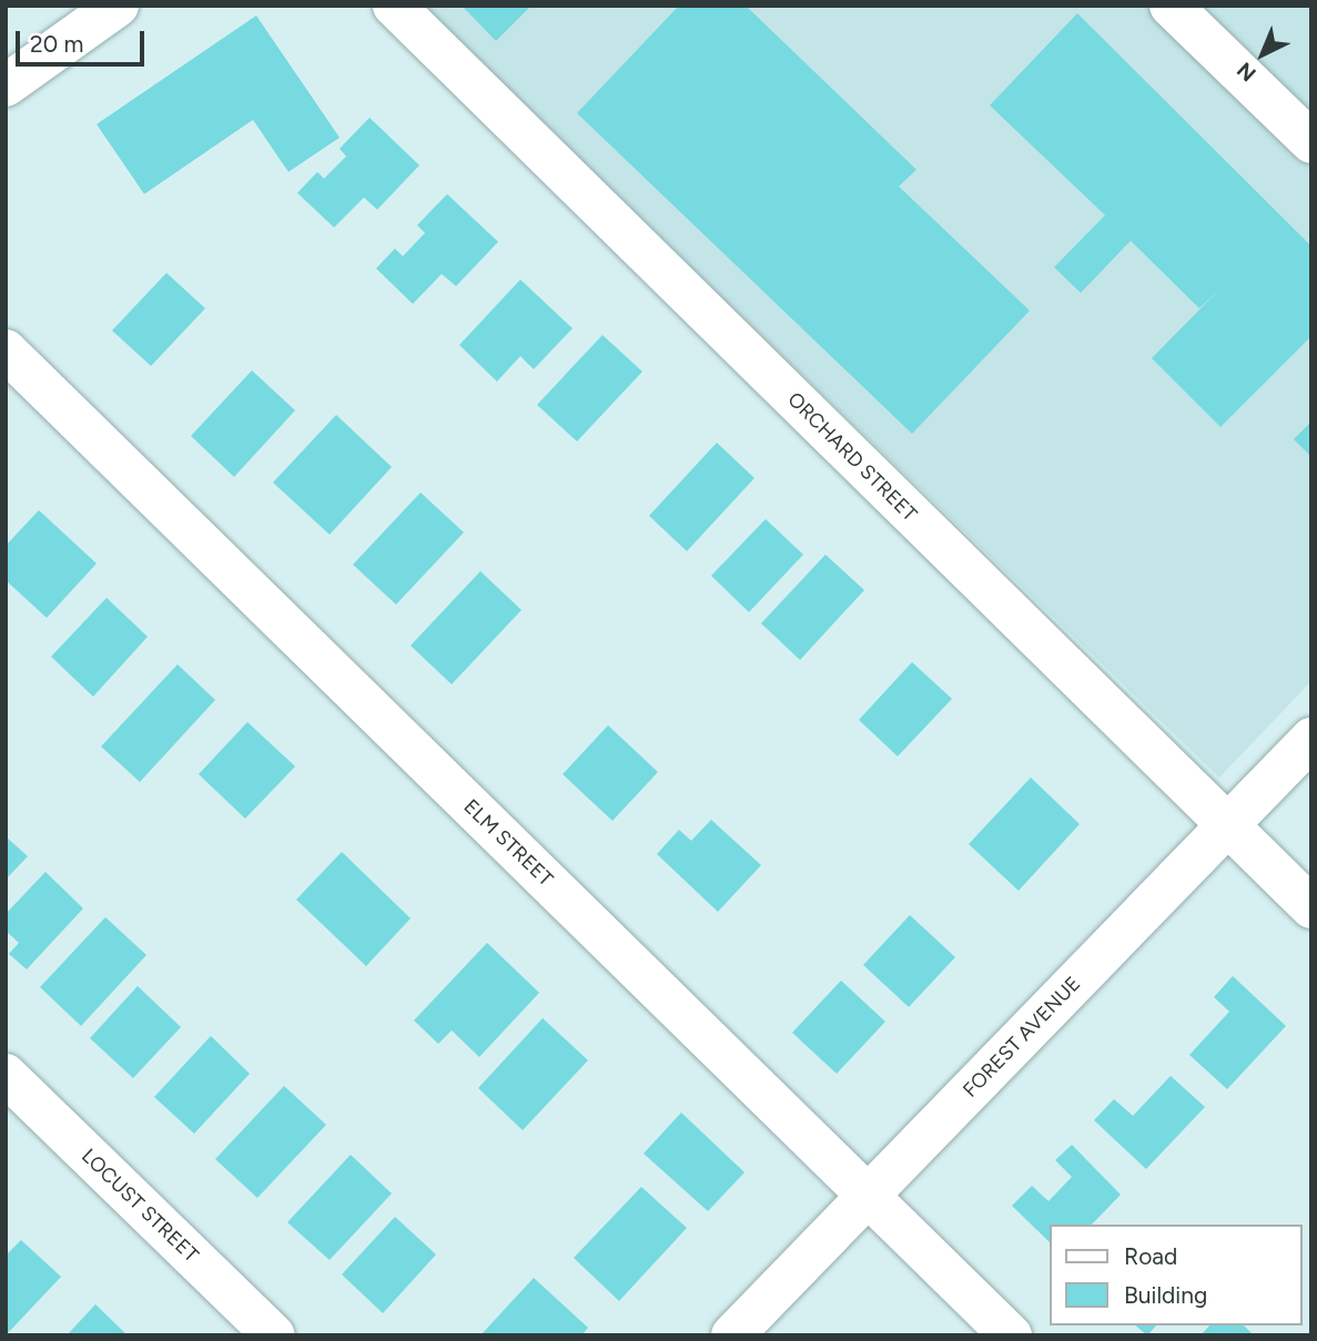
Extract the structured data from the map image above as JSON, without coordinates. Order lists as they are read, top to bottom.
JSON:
{
  "streets": {
    "street": [
      "ORCHARD STREET",
      "ELM STREET",
      "FOREST AVENUE",
      "LOCUST STREET"
    ]
  },
  "crossings": [
    ["ORCHARD STREET", "FOREST AVENUE"],
    ["ELM STREET", "FOREST AVENUE"]
  ],
  "legend": ["Road", "Building"],
  "scale_bar": "20 m",
  "north": "bottom left"
}
